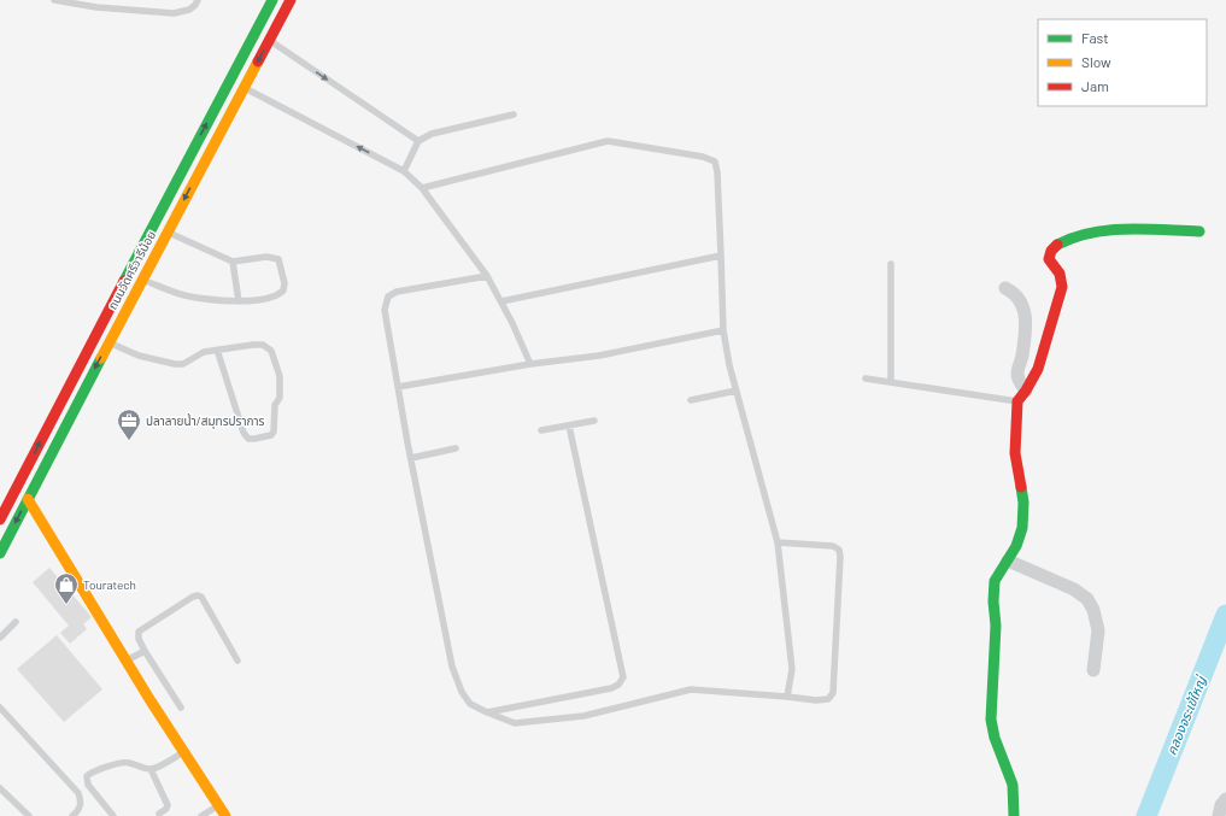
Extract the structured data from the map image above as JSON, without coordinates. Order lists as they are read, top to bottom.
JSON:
{
  "streets": {
    "main road": ["ถนนวัดศรีวารีน้อย"]
  },
  "water": ["คลองจระเข้ใหญ่"],
  "places": {
    "office": ["ปลาลายน้ำ/สมุทรปราการ"],
    "shop": ["Touratech"]
  },
  "legend": ["Fast", "Slow", "Jam"]
}
